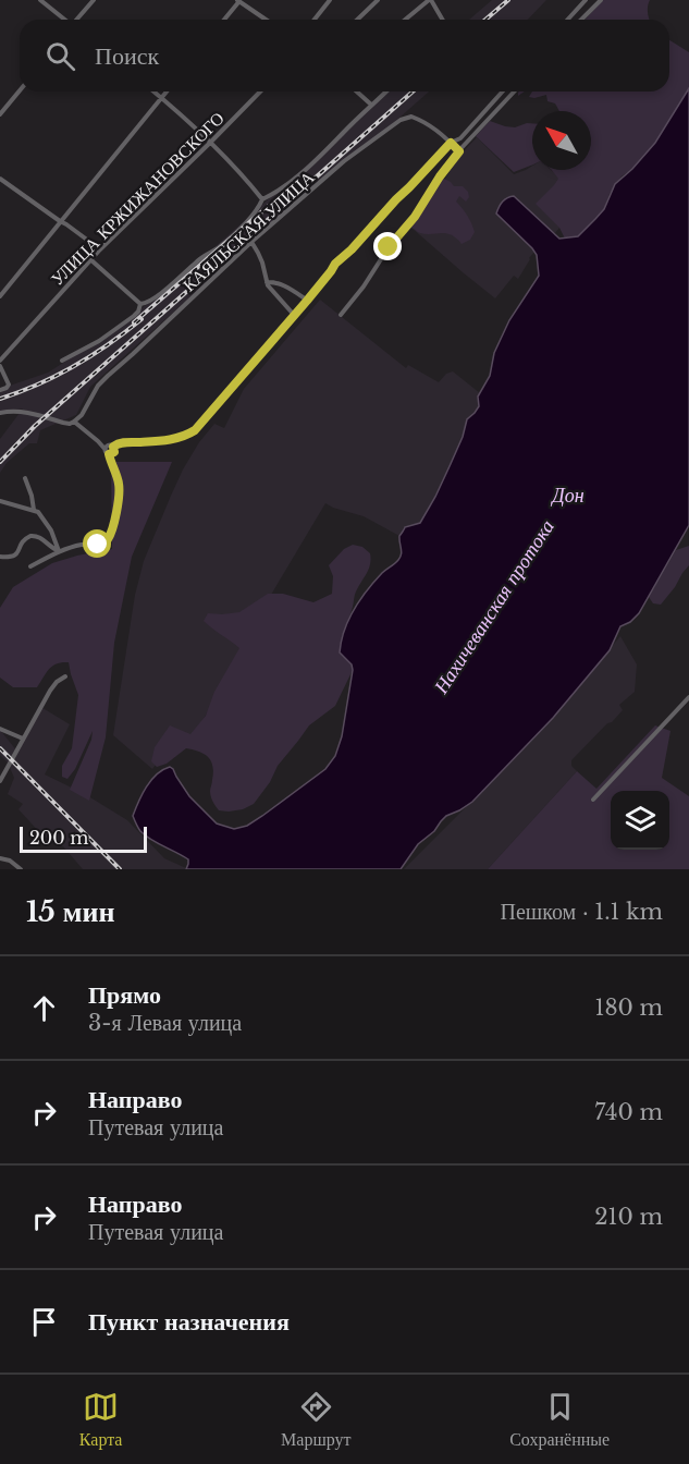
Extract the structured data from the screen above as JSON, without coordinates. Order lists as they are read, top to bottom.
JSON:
{
  "streets": {
    "street": ["УЛИЦА КРЖИЖАНОВСКОГО", "КАЯЛЬСКАЯ УЛИЦА"]
  },
  "water": ["Дон", "Нахичеванская протока"],
  "scale_bar": "200 m",
  "north": "top left",
  "page": {
    "search": "Поиск",
    "scale": "200 m",
    "heading": ["15 мин", "Пешком · 1.1 km"],
    "list": [
      ["Прямо", "3-я Левая улица", "180 m"],
      ["Направо", "Путевая улица", "740 m"],
      ["Направо", "Путевая улица", "210 m"],
      "Пункт назначения"
    ],
    "nav": ["Карта", "Маршрут", "Сохранённые"]
  }
}
